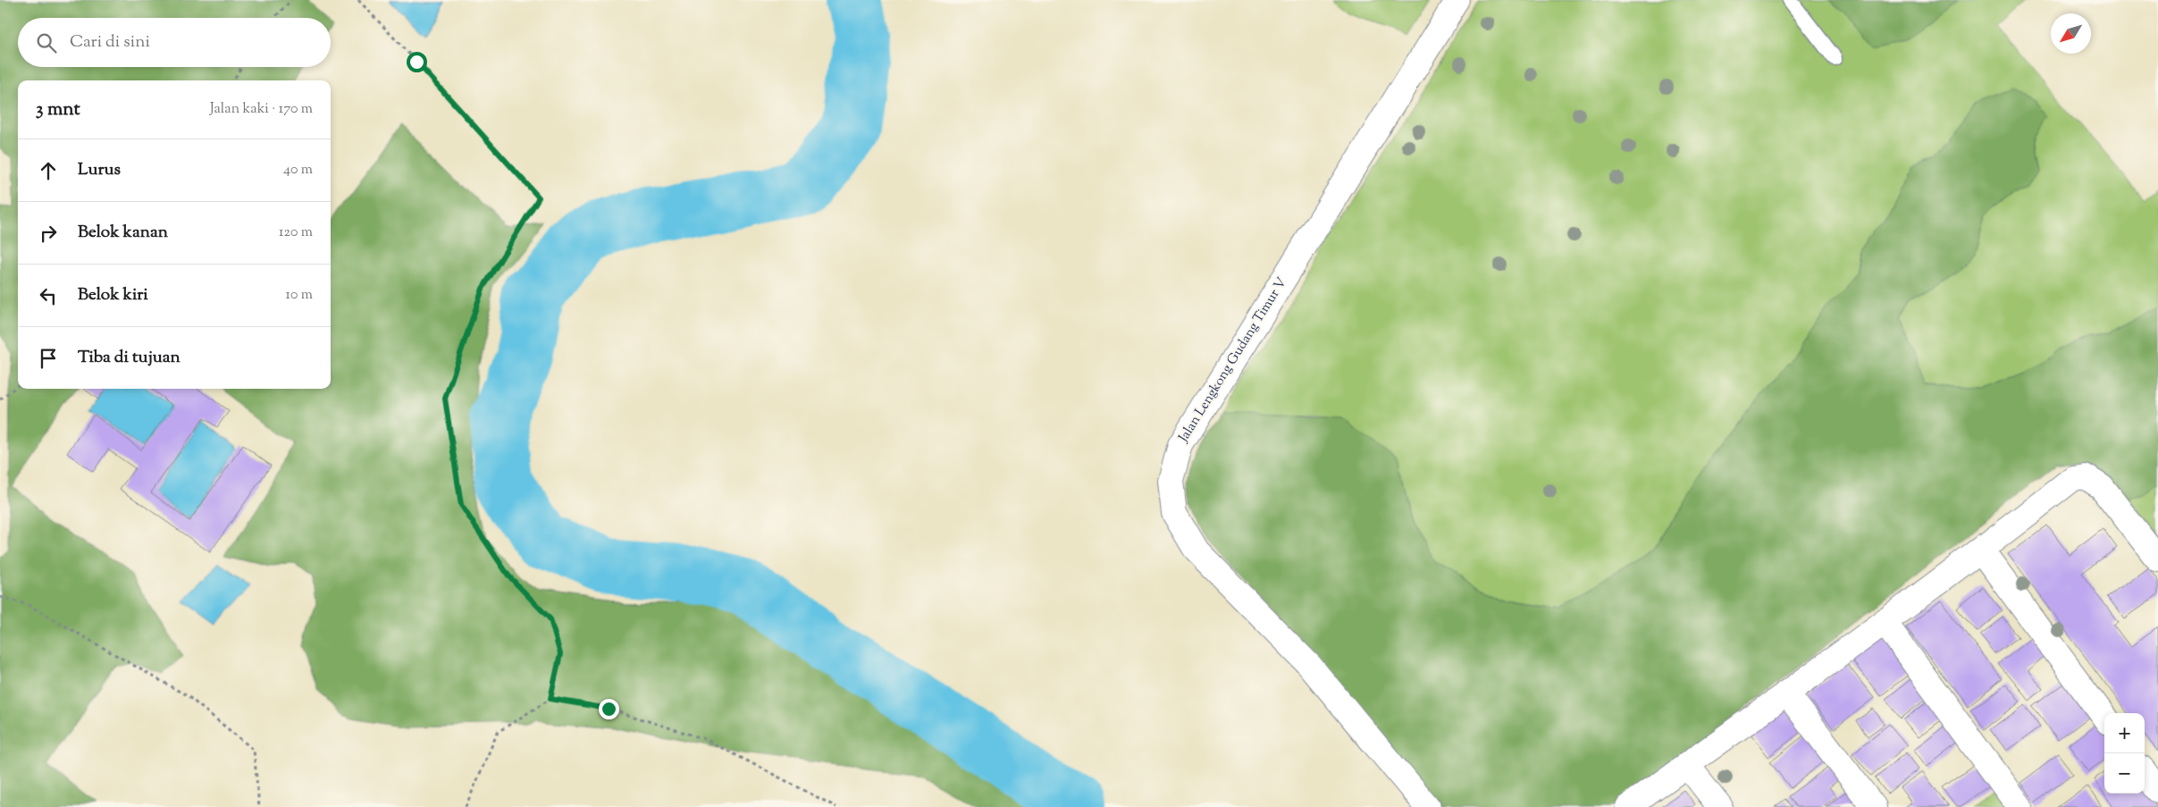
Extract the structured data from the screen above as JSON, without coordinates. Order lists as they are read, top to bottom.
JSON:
{
  "streets": {
    "street": ["Jalan Lengkong Gudang Timur V"]
  },
  "north": "bottom left",
  "page": {
    "search": "Cari di sini",
    "heading": ["3 mnt", "Jalan kaki · 170 m"],
    "list": [
      ["Lurus", "40 m"],
      ["Belok kanan", "120 m"],
      ["Belok kiri", "10 m"],
      "Tiba di tujuan"
    ],
    "map_buttons": ["+", "−"]
  }
}
